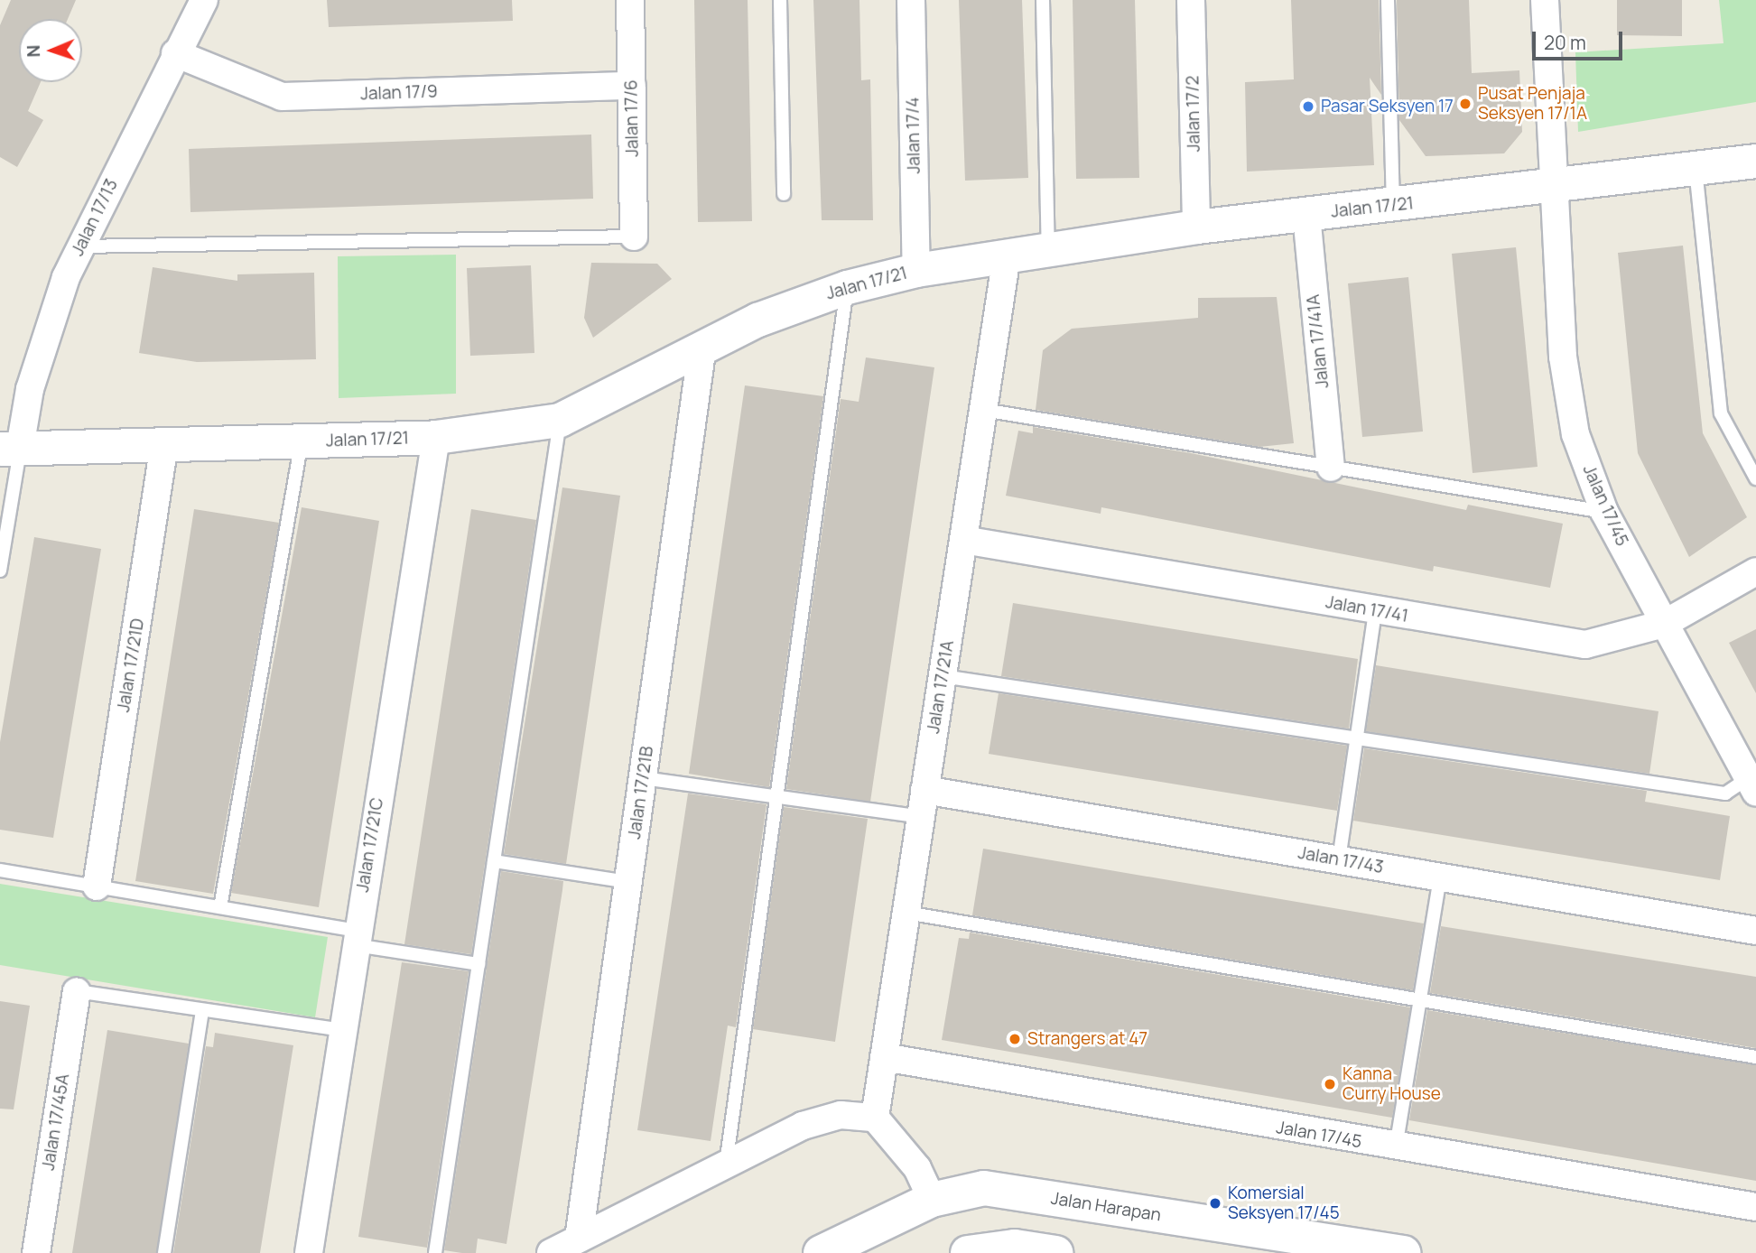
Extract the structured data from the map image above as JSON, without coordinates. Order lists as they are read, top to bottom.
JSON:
{
  "streets": {
    "main road": ["Jalan Harapan"],
    "street": [
      "Jalan 17/9",
      "Jalan 17/2",
      "Jalan 17/6",
      "Jalan 17/4",
      "Jalan 17/21",
      "Jalan 17/13",
      "Jalan 17/41A",
      "Jalan 17/45",
      "Jalan 17/41",
      "Jalan 17/21D",
      "Jalan 17/21A",
      "Jalan 17/21B",
      "Jalan 17/21C",
      "Jalan 17/43",
      "Jalan 17/45A"
    ]
  },
  "crossings": [
    ["Jalan 17/9", "Jalan 17/6"],
    ["Jalan 17/9", "Jalan 17/13"],
    ["Jalan 17/2", "Jalan 17/21"],
    ["Jalan 17/4", "Jalan 17/21"],
    ["Jalan 17/21", "Jalan 17/13"],
    ["Jalan 17/21", "Jalan 17/41A"],
    ["Jalan 17/21", "Jalan 17/45"],
    ["Jalan 17/21", "Jalan 17/21D"],
    ["Jalan 17/21", "Jalan 17/21A"],
    ["Jalan 17/21", "Jalan 17/21B"],
    ["Jalan 17/21", "Jalan 17/21C"],
    ["Jalan 17/45", "Jalan 17/41"],
    ["Jalan 17/45", "Jalan 17/21A"],
    ["Jalan 17/41", "Jalan 17/21A"],
    ["Jalan 17/21A", "Jalan 17/43"]
  ],
  "places": [
    "Pusat Penjaja Seksyen 17/1A",
    "Pasar Seksyen 17",
    "Strangers at 47",
    "Kanna Curry House",
    "Komersial Seksyen 17/45"
  ],
  "scale_bar": "20 m",
  "north": "left"
}
